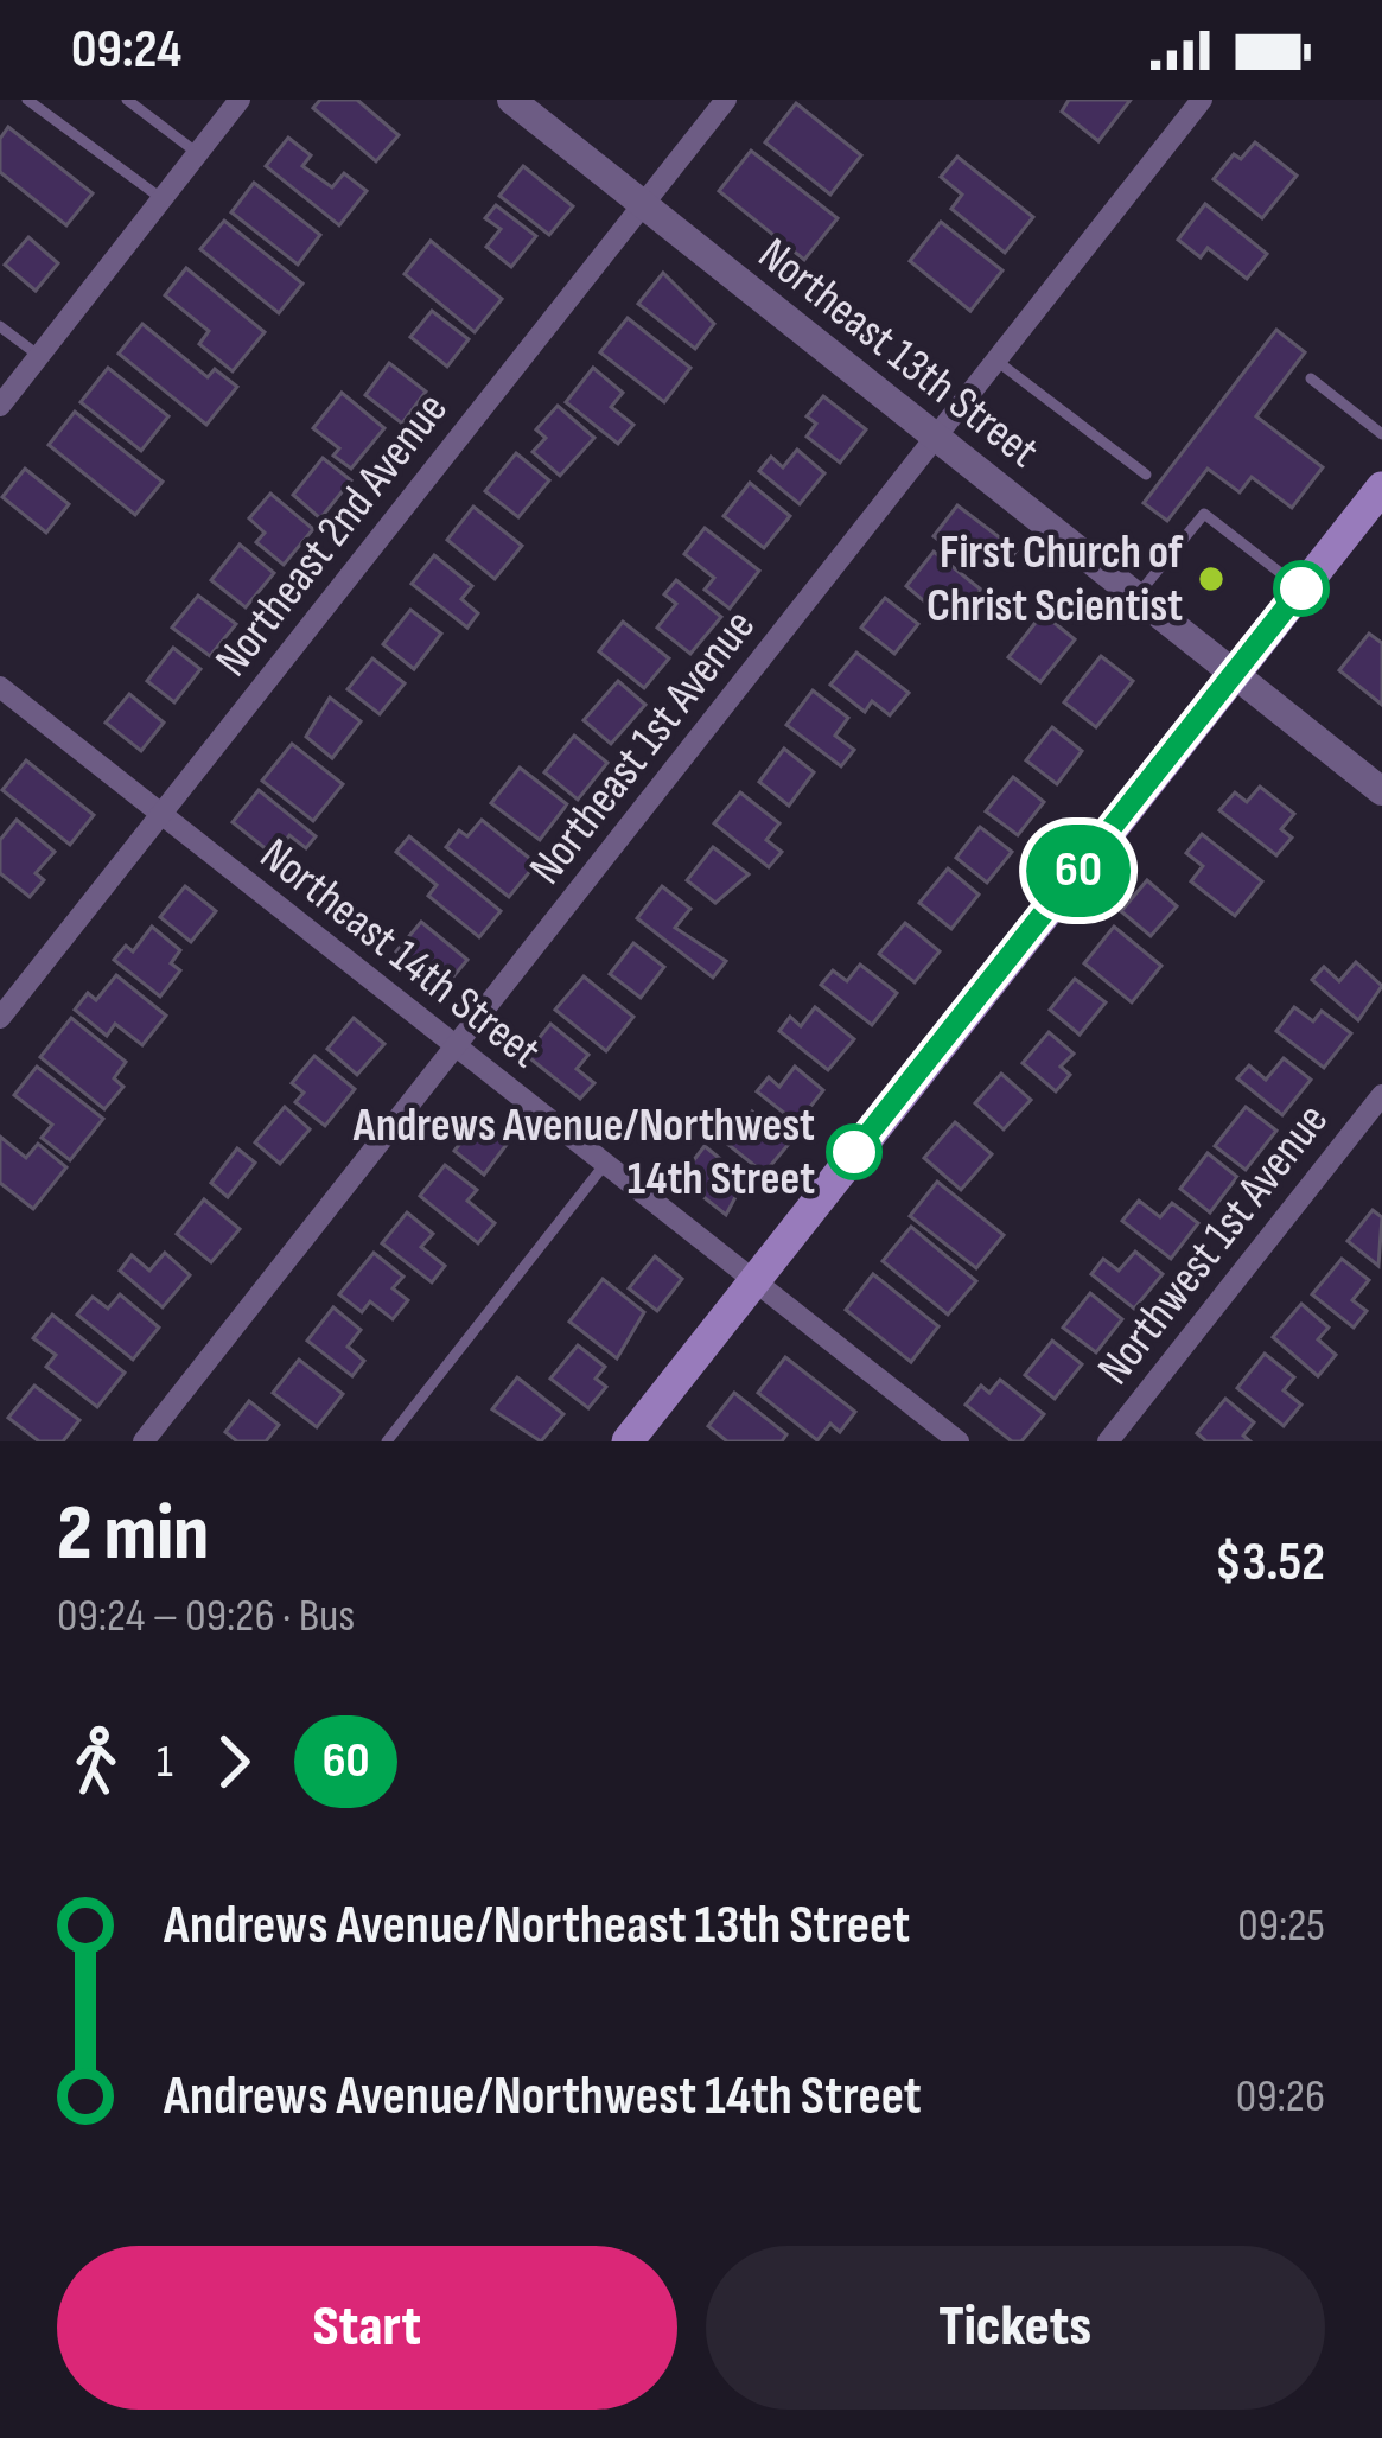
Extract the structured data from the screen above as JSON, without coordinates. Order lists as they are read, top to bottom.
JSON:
{
  "streets": {
    "street": [
      "Northeast 13th Street",
      "Northeast 2nd Avenue",
      "Northeast 1st Avenue",
      "Northeast 14th Street",
      "Northwest 1st Avenue"
    ]
  },
  "crossings": [
    ["Northeast 13th Street", "Northeast 2nd Avenue"],
    ["Northeast 13th Street", "Northeast 1st Avenue"],
    ["Northeast 2nd Avenue", "Northeast 14th Street"],
    ["Northeast 1st Avenue", "Northeast 14th Street"]
  ],
  "places": ["First Church of Christ Scientist", "Andrews Avenue/Northwest 14th Street"],
  "lines": ["bus line 60"],
  "page": {
    "status": "09:24",
    "on_map": "60",
    "heading": ["2 min", "09:24 – 09:26 · Bus", "$3.52"],
    "legs": ["1", "60"],
    "list": [
      {
        "name": "Andrews Avenue/Northeast 13th Street",
        "value": "09:25"
      },
      {
        "name": "Andrews Avenue/Northwest 14th Street",
        "value": "09:26"
      }
    ],
    "buttons": ["Start", "Tickets"]
  }
}
